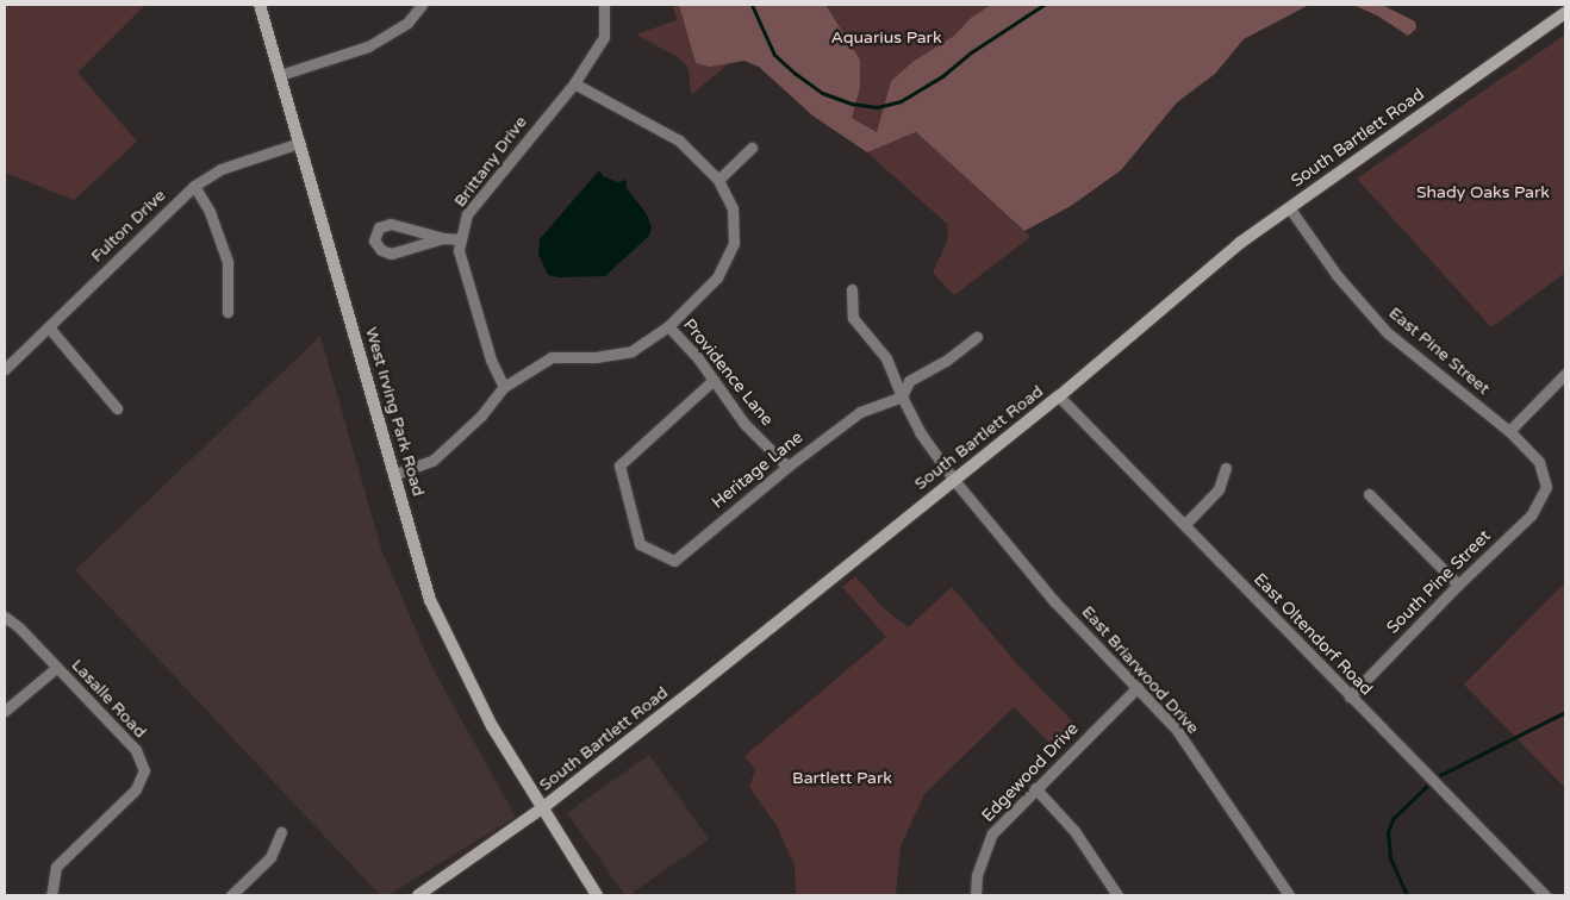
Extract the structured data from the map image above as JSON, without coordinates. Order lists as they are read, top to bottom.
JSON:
{
  "streets": {
    "main road": ["South Bartlett Road", "West Irving Park Road"],
    "street": [
      "Brittany Drive",
      "Fulton Drive",
      "East Pine Street",
      "Providence Lane",
      "Heritage Lane",
      "South Pine Street",
      "East Oltendorf Road",
      "East Briarwood Drive",
      "Lasalle Road",
      "Edgewood Drive"
    ]
  },
  "crossings": [
    ["South Bartlett Road", "East Pine Street"],
    ["South Bartlett Road", "West Irving Park Road"],
    ["South Bartlett Road", "East Oltendorf Road"],
    ["South Bartlett Road", "East Briarwood Drive"],
    ["Fulton Drive", "West Irving Park Road"],
    ["East Pine Street", "South Pine Street"],
    ["Providence Lane", "Heritage Lane"],
    ["Heritage Lane", "East Briarwood Drive"],
    ["South Pine Street", "East Oltendorf Road"],
    ["East Briarwood Drive", "Edgewood Drive"]
  ],
  "parks": ["Aquarius Park", "Shady Oaks Park", "Bartlett Park"]
}
